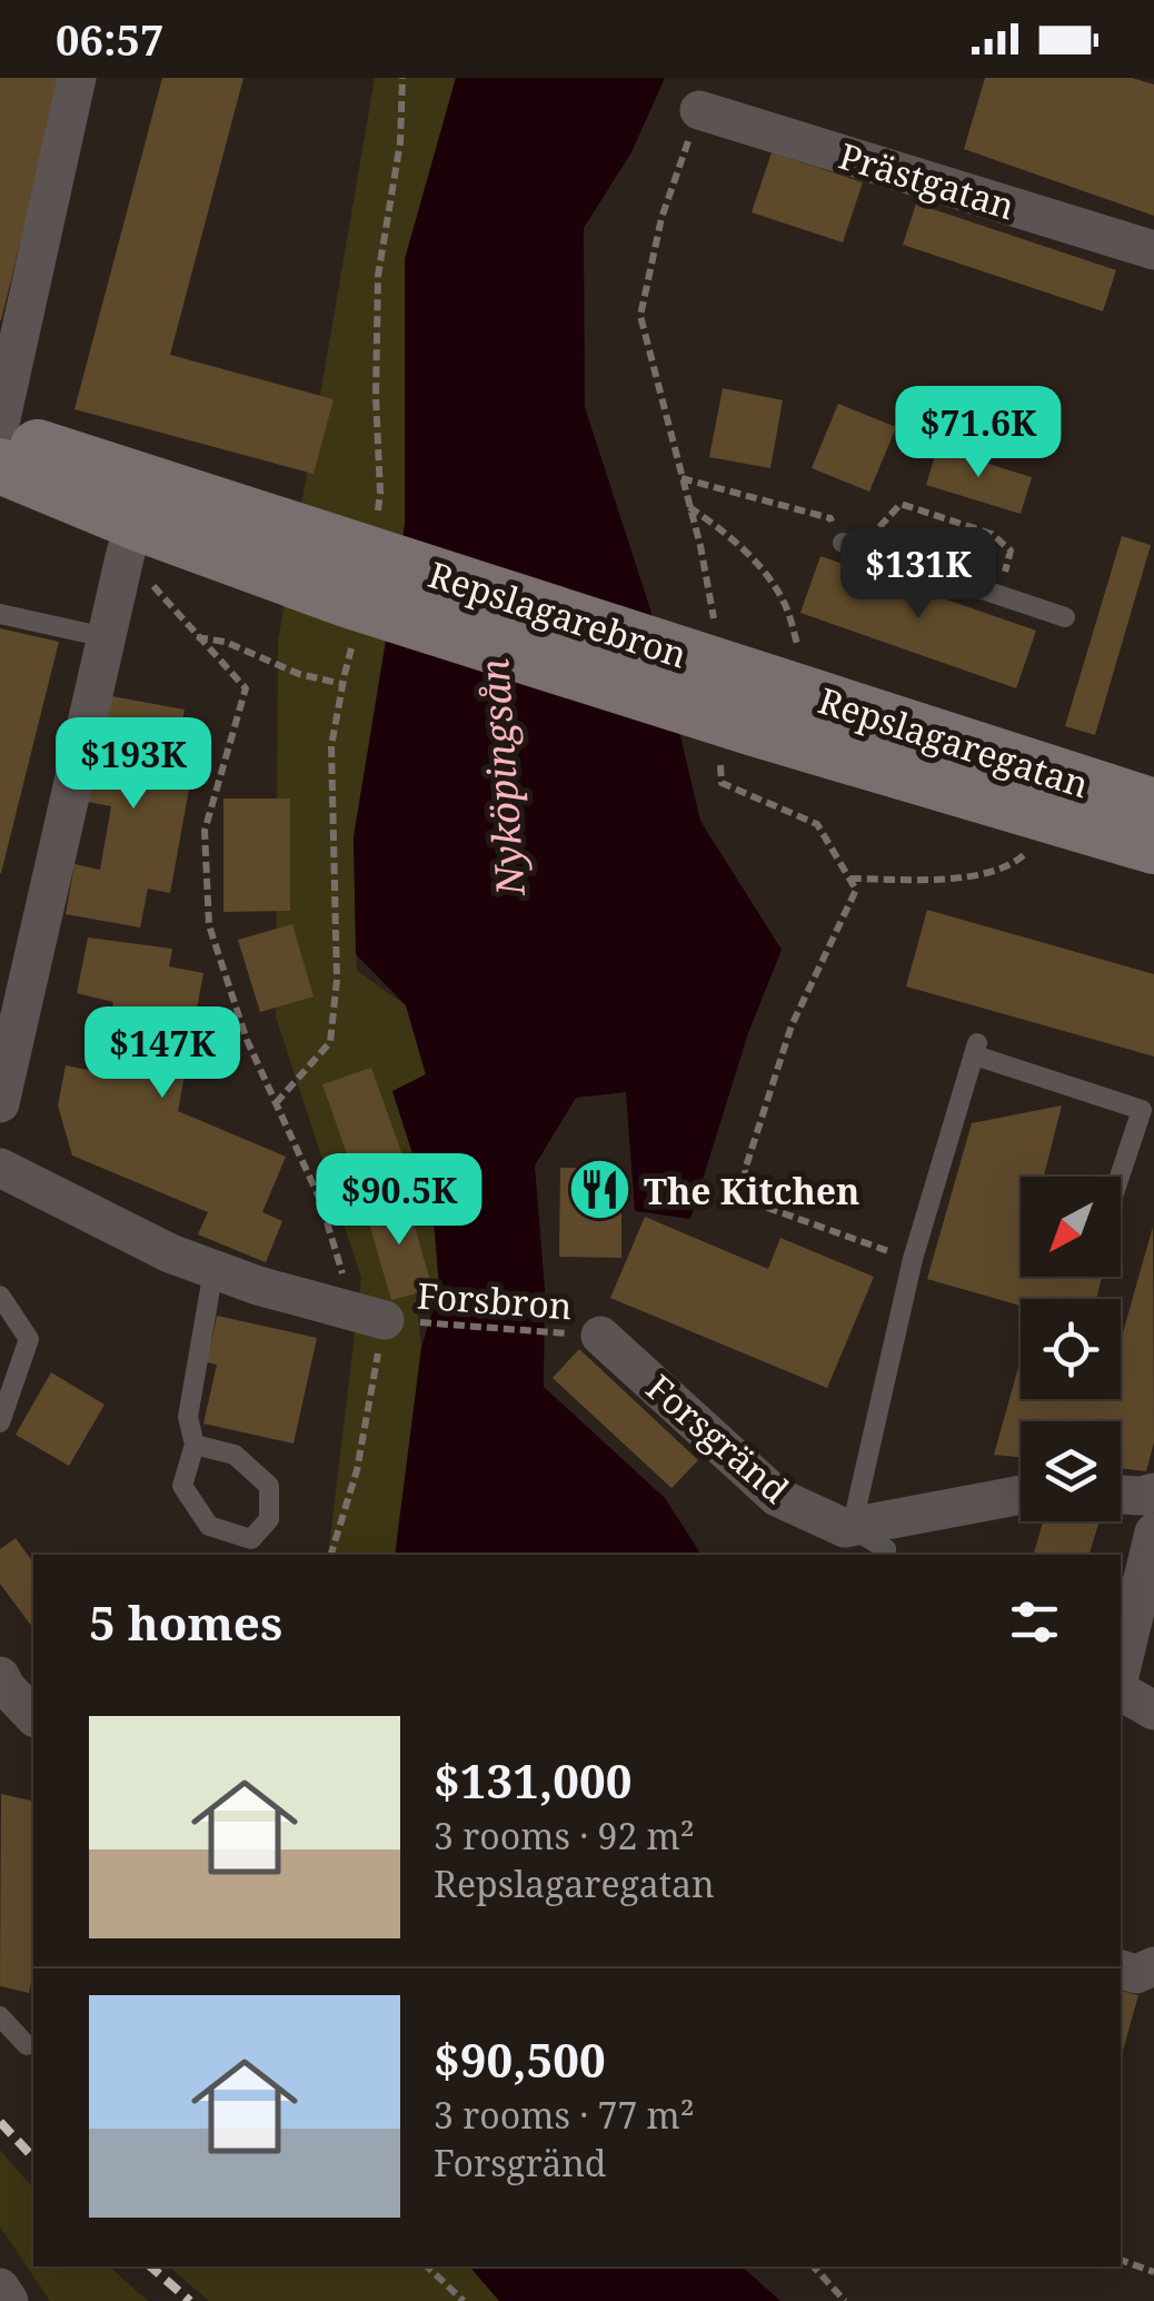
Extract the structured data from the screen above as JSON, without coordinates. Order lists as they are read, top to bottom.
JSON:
{
  "streets": {
    "main road": ["Repslagarebron", "Repslagaregatan"],
    "street": ["Prästgatan", "Forsgränd"],
    "path": ["Forsbron"]
  },
  "crossings": [
    ["Repslagarebron", "Repslagaregatan"],
    ["Forsbron", "Forsgränd"]
  ],
  "water": ["Nyköpingsån"],
  "places": {
    "restaurant": ["The Kitchen"]
  },
  "north": "bottom left",
  "page": {
    "status": "06:57",
    "price": [
      "$71.6K",
      "$131K",
      "$193K",
      "$147K",
      "$90.5K"
    ],
    "heading": "5 homes",
    "list": [
      {
        "name": "$131,000",
        "note": "3 rooms · 92 m² · Repslagaregatan"
      },
      {
        "name": "$90,500",
        "note": "3 rooms · 77 m² · Forsgränd"
      }
    ]
  }
}
